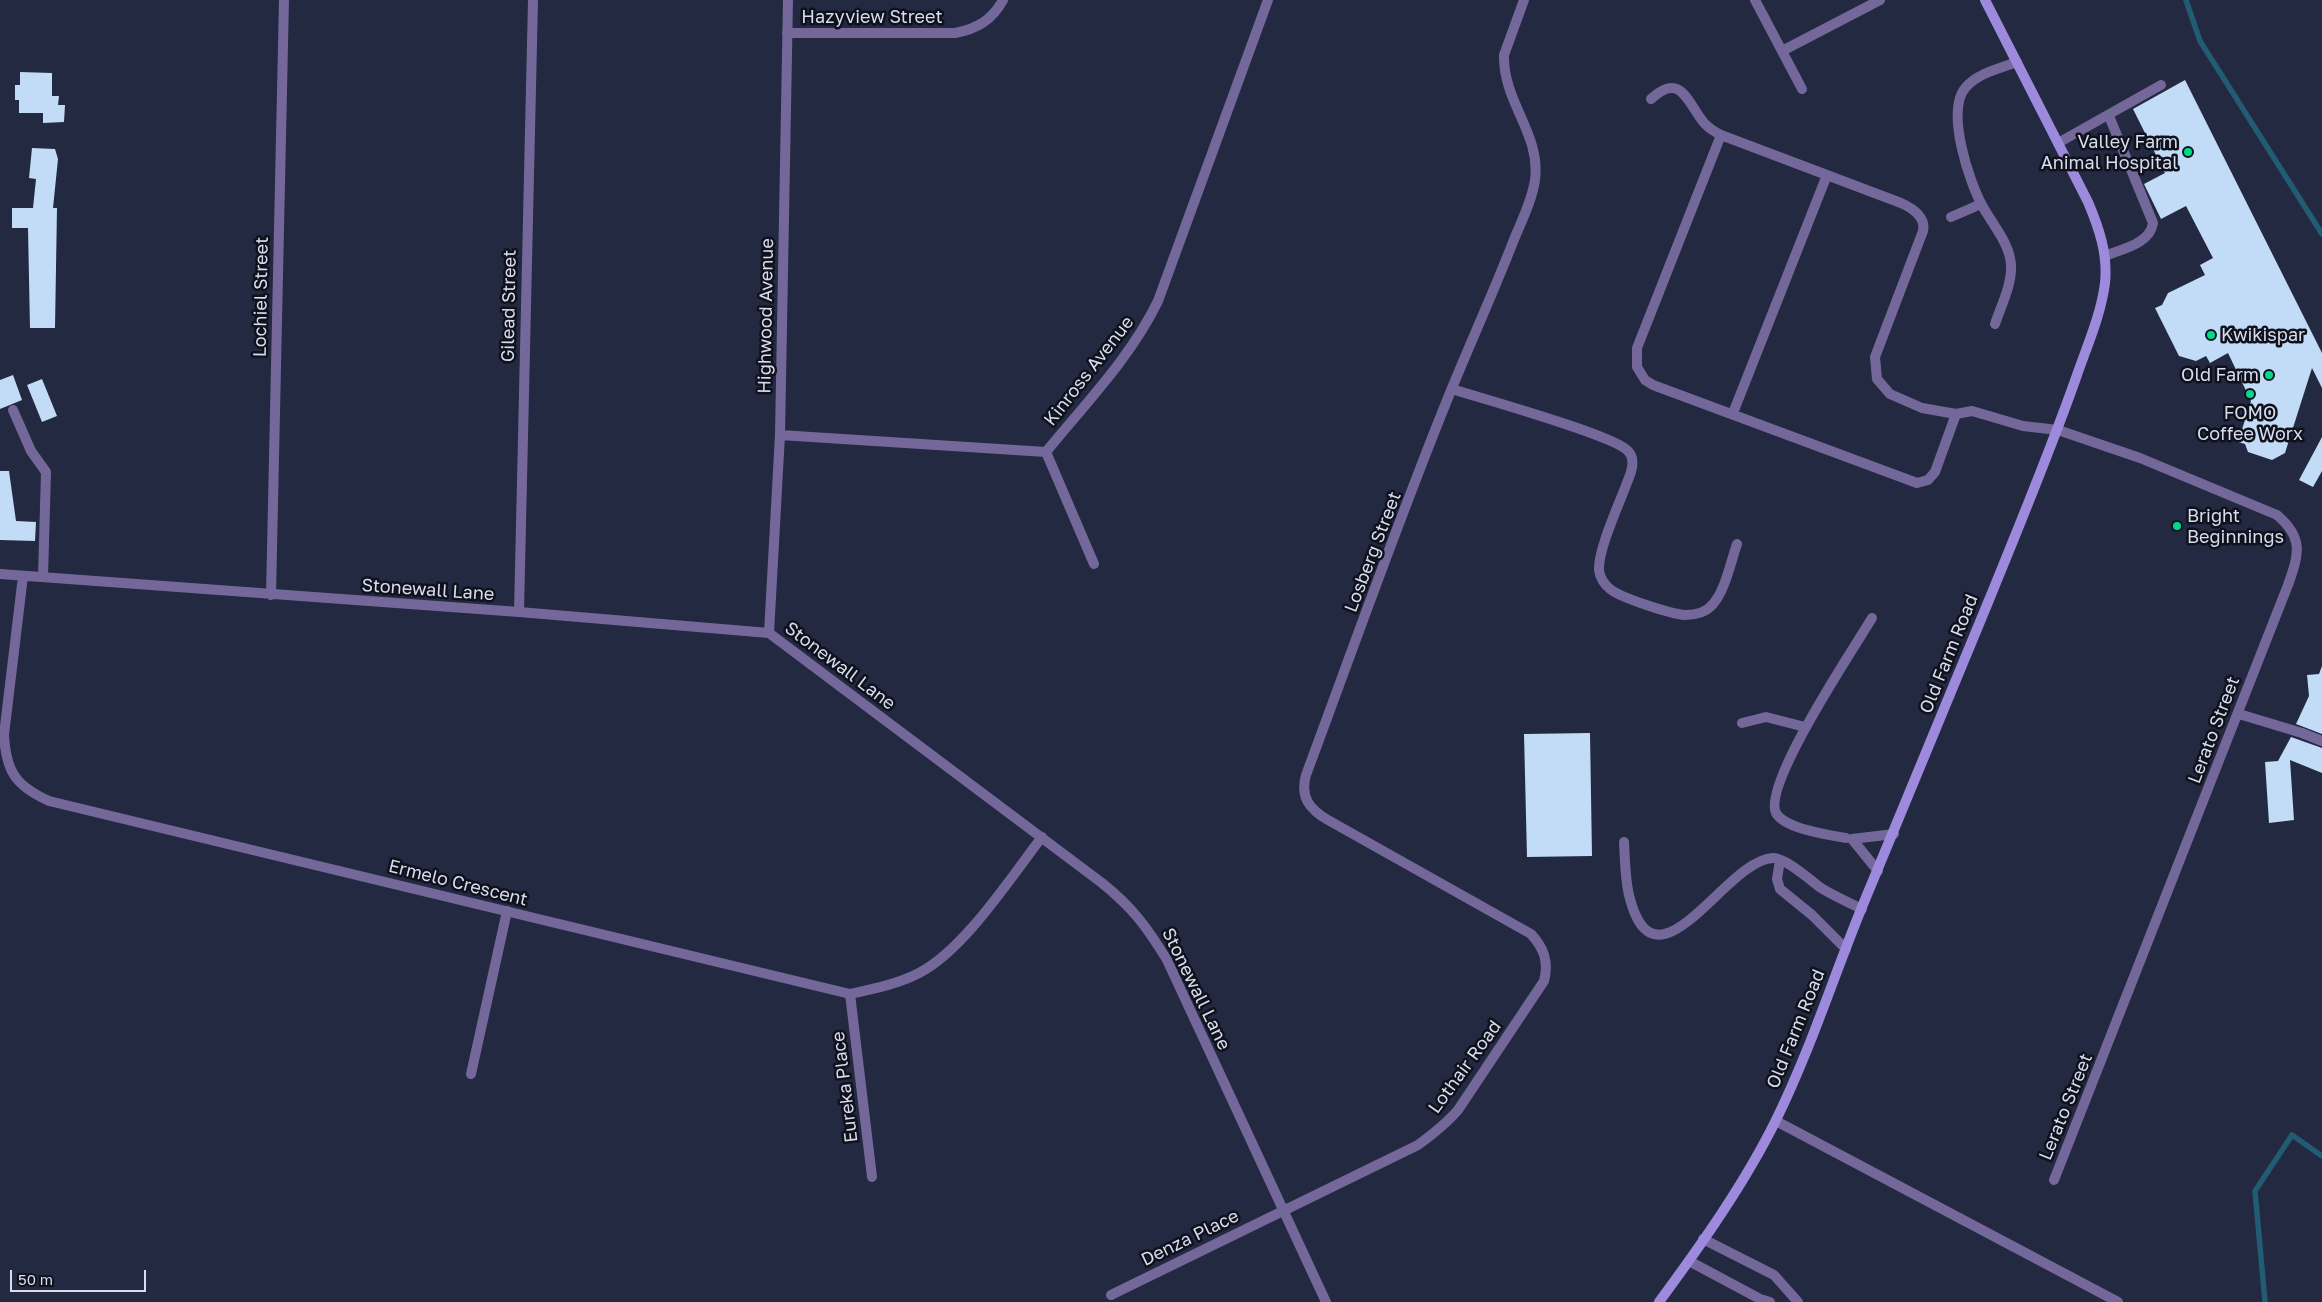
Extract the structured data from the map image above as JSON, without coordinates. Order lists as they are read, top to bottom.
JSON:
{
  "streets": {
    "street": [
      "Hazyview Street",
      "Lochiel Street",
      "Gilead Street",
      "Highwood Avenue",
      "Kinross Avenue",
      "Losberg Street",
      "Stonewall Lane",
      "Old Farm Road",
      "Lerato Street",
      "Ermelo Crescent",
      "Lothair Road",
      "Eureka Place",
      "Denza Place"
    ]
  },
  "crossings": [
    ["Hazyview Street", "Highwood Avenue"],
    ["Lochiel Street", "Stonewall Lane"],
    ["Gilead Street", "Stonewall Lane"],
    ["Highwood Avenue", "Kinross Avenue"],
    ["Highwood Avenue", "Stonewall Lane"],
    ["Losberg Street", "Lothair Road"],
    ["Stonewall Lane", "Ermelo Crescent"],
    ["Stonewall Lane", "Lothair Road"],
    ["Stonewall Lane", "Denza Place"],
    ["Old Farm Road", "Lerato Street"],
    ["Ermelo Crescent", "Eureka Place"],
    ["Lothair Road", "Denza Place"]
  ],
  "places": [
    "Valley Farm Animal Hospital",
    "Kwikispar",
    "Old Farm",
    "FOMO Coffee Worx",
    "Bright Beginnings"
  ],
  "scale_bar": "50 m"
}
